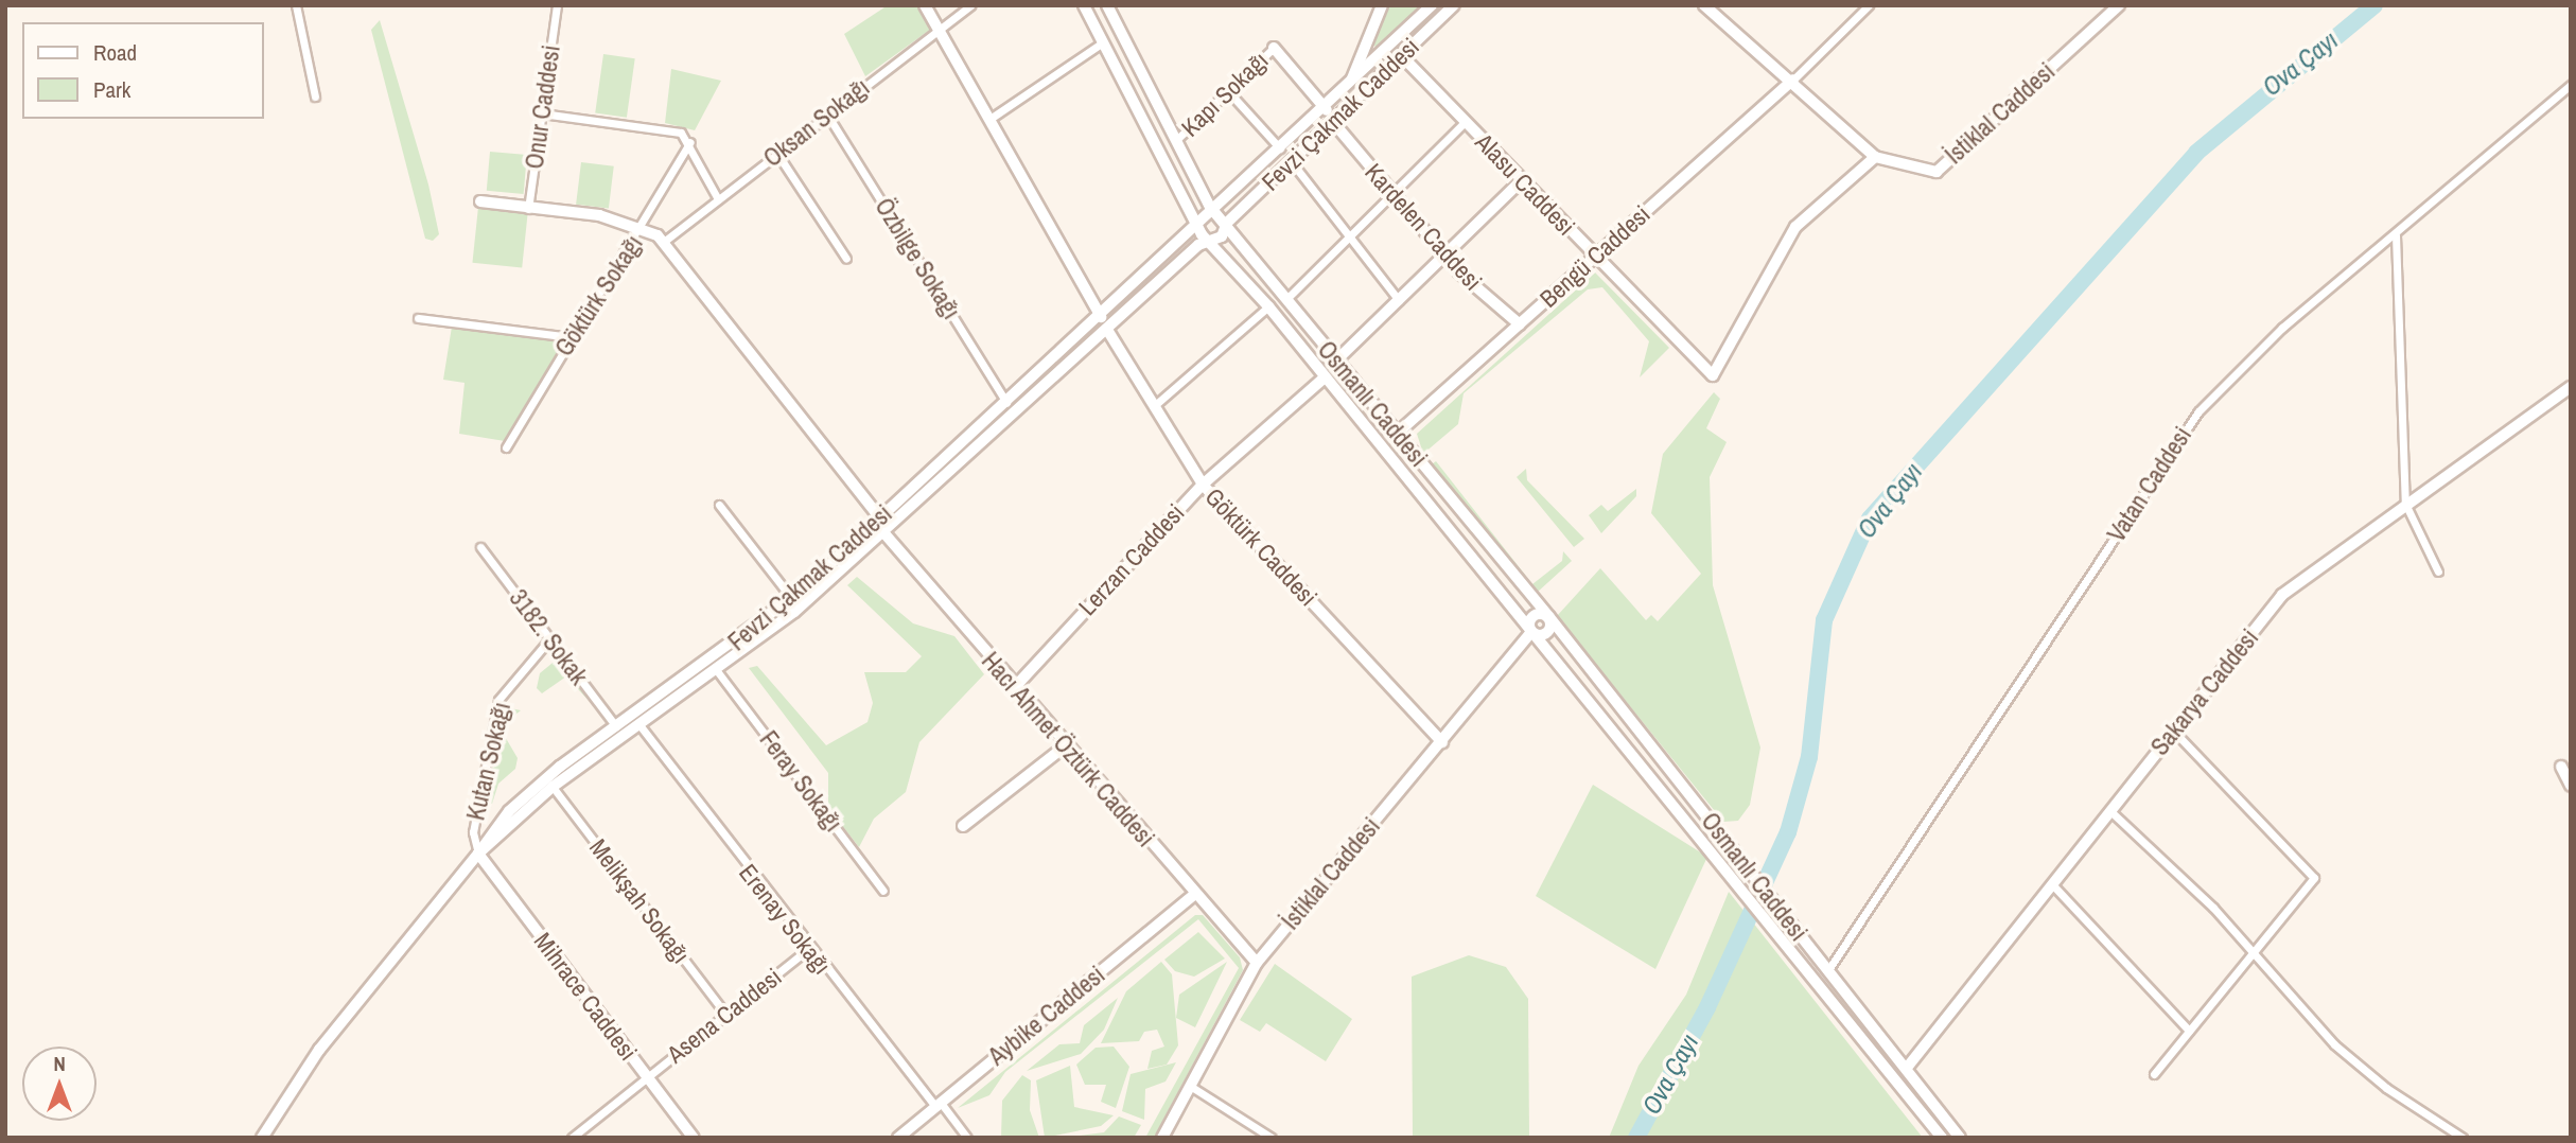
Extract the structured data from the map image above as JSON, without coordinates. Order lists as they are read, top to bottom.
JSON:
{
  "streets": {
    "main road": ["Fevzi Çakmak Caddesi", "Osmanlı Caddesi"],
    "street": [
      "Kapı Sokağı",
      "Onur Caddesi",
      "İstiklal Caddesi",
      "Oksan Sokağı",
      "Alasu Caddesi",
      "Kardelen Caddesi",
      "Bengü Caddesi",
      "Özbilge Sokağı",
      "Göktürk Sokağı",
      "Vatan Caddesi",
      "Göktürk Caddesi",
      "Lerzan Caddesi",
      "3182. Sokak",
      "Sakarya Caddesi",
      "Hacı Ahmet Öztürk Caddesi",
      "Kutan Sokağı",
      "Feray Sokağı",
      "Melikşah Sokağı",
      "Erenay Sokağı",
      "Mihrace Caddesi",
      "Asena Caddesi",
      "Aybike Caddesi"
    ]
  },
  "crossings": [
    ["İstiklal Caddesi", "Alasu Caddesi"],
    ["İstiklal Caddesi", "Osmanlı Caddesi"],
    ["İstiklal Caddesi", "Göktürk Caddesi"],
    ["İstiklal Caddesi", "Hacı Ahmet Öztürk Caddesi"],
    ["Fevzi Çakmak Caddesi", "Alasu Caddesi"],
    ["Fevzi Çakmak Caddesi", "Kardelen Caddesi"],
    ["Fevzi Çakmak Caddesi", "Özbilge Sokağı"],
    ["Fevzi Çakmak Caddesi", "Osmanlı Caddesi"],
    ["Fevzi Çakmak Caddesi", "Göktürk Caddesi"],
    ["Fevzi Çakmak Caddesi", "3182. Sokak"],
    ["Fevzi Çakmak Caddesi", "Hacı Ahmet Öztürk Caddesi"],
    ["Fevzi Çakmak Caddesi", "Kutan Sokağı"],
    ["Fevzi Çakmak Caddesi", "Feray Sokağı"],
    ["Fevzi Çakmak Caddesi", "Melikşah Sokağı"],
    ["Fevzi Çakmak Caddesi", "Erenay Sokağı"],
    ["Fevzi Çakmak Caddesi", "Mihrace Caddesi"],
    ["Oksan Sokağı", "Özbilge Sokağı"],
    ["Alasu Caddesi", "Bengü Caddesi"],
    ["Kardelen Caddesi", "Bengü Caddesi"],
    ["Bengü Caddesi", "Osmanlı Caddesi"],
    ["Osmanlı Caddesi", "Vatan Caddesi"],
    ["Osmanlı Caddesi", "Lerzan Caddesi"],
    ["Osmanlı Caddesi", "Sakarya Caddesi"],
    ["Göktürk Caddesi", "Lerzan Caddesi"],
    ["Lerzan Caddesi", "Hacı Ahmet Öztürk Caddesi"],
    ["3182. Sokak", "Kutan Sokağı"],
    ["Hacı Ahmet Öztürk Caddesi", "Aybike Caddesi"],
    ["Kutan Sokağı", "Mihrace Caddesi"],
    ["Melikşah Sokağı", "Asena Caddesi"],
    ["Erenay Sokağı", "Asena Caddesi"],
    ["Erenay Sokağı", "Aybike Caddesi"],
    ["Mihrace Caddesi", "Asena Caddesi"]
  ],
  "water": ["Ova Çayı"],
  "legend": ["Road", "Park"],
  "north": "top"
}
